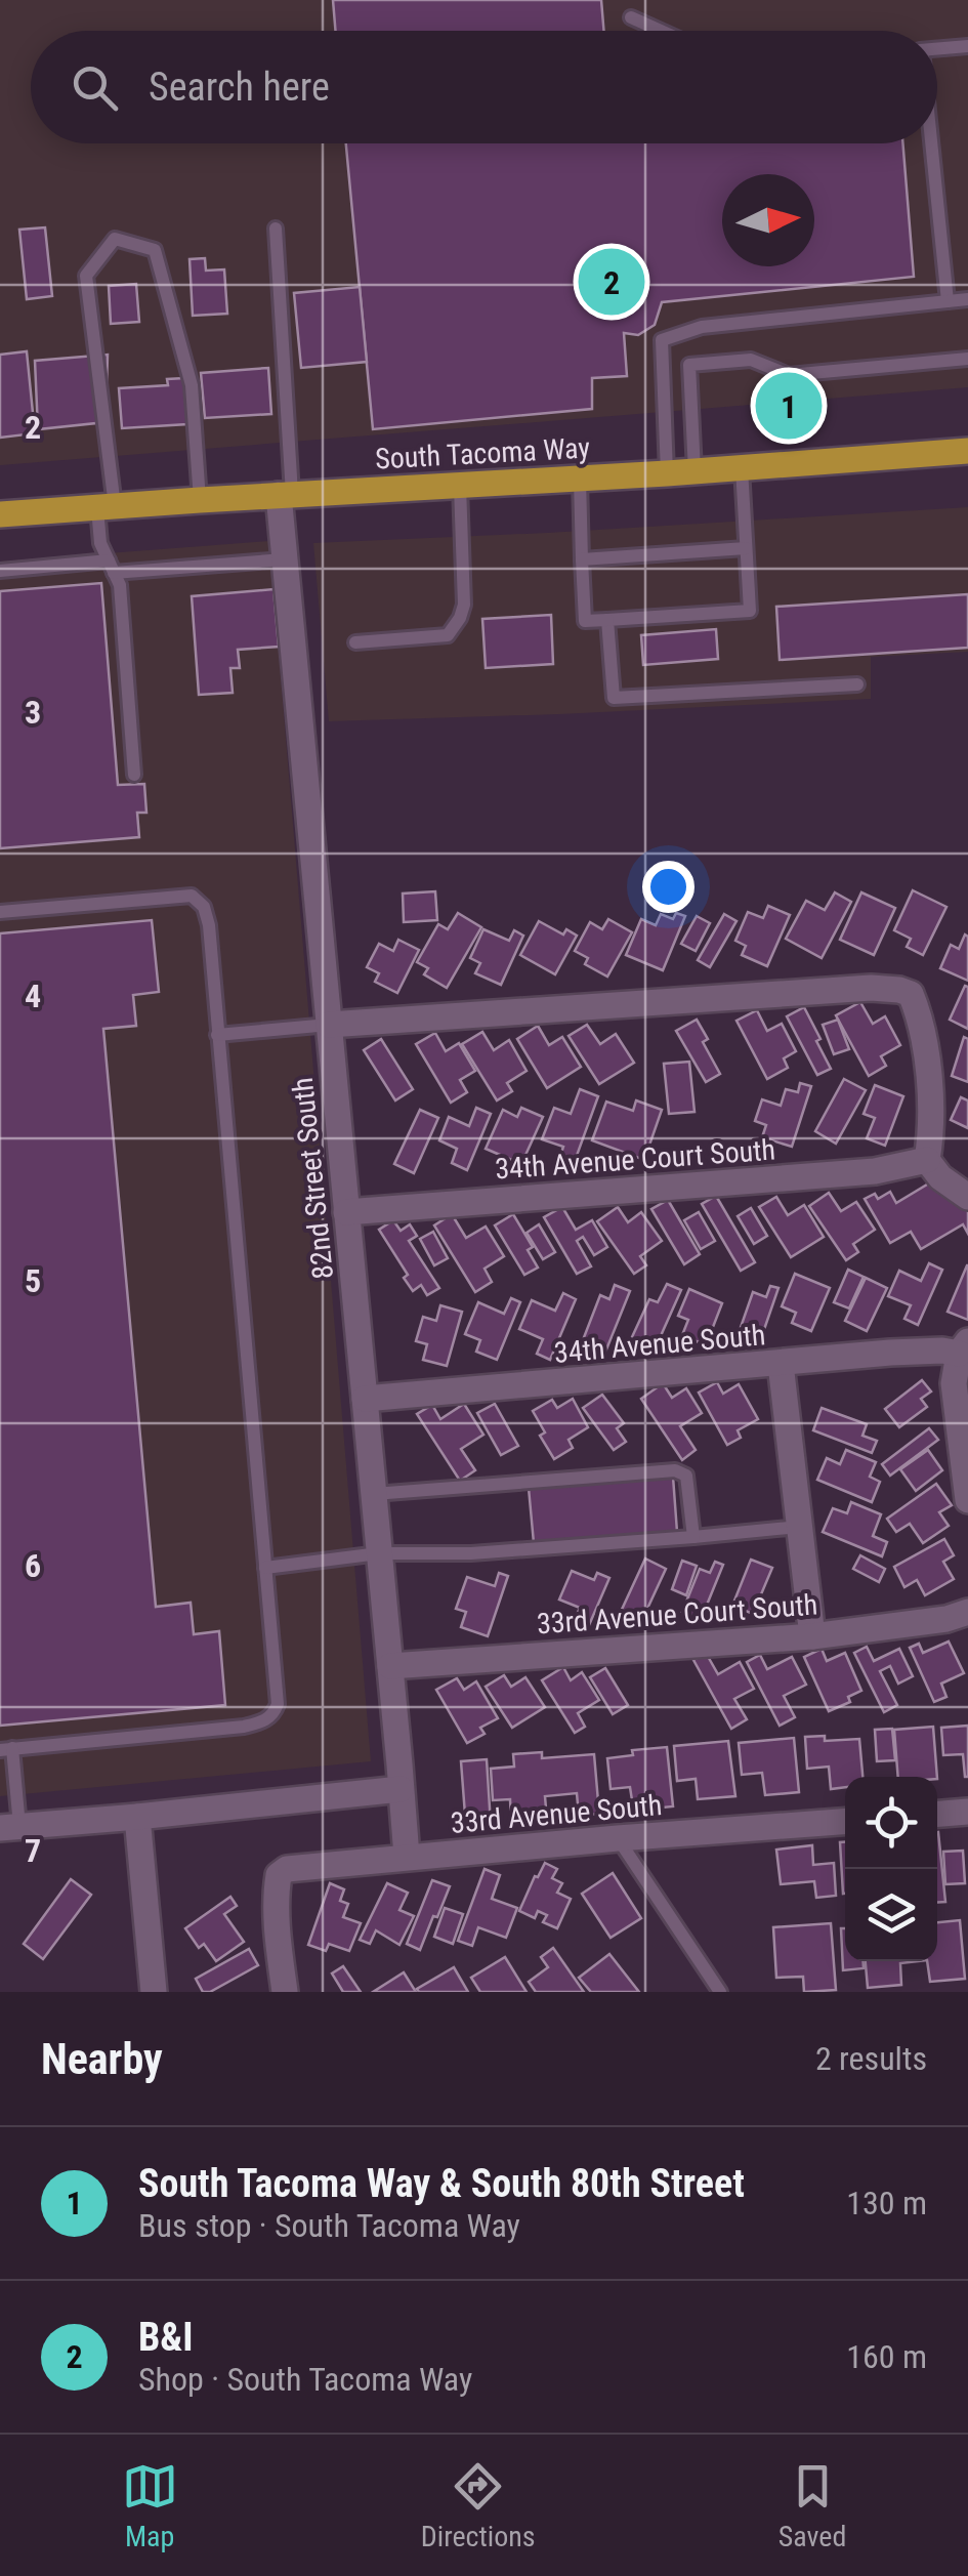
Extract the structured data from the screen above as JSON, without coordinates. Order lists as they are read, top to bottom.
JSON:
{
  "streets": {
    "main road": ["South Tacoma Way"],
    "street": [
      "34th Avenue Court South",
      "82nd Street South",
      "34th Avenue South",
      "33rd Avenue Court South",
      "33rd Avenue South"
    ]
  },
  "crossings": [
    ["South Tacoma Way", "82nd Street South"],
    ["34th Avenue Court South", "82nd Street South"],
    ["82nd Street South", "34th Avenue South"],
    ["82nd Street South", "33rd Avenue Court South"],
    ["82nd Street South", "33rd Avenue South"]
  ],
  "north": "right",
  "page": {
    "search": "Search here",
    "pins": ["2", "1"],
    "heading": ["Nearby", "2 results"],
    "list": [
      {
        "mark": "1",
        "name": "South Tacoma Way & South 80th Street",
        "note": "Bus stop · South Tacoma Way",
        "value": "130 m"
      },
      {
        "mark": "2",
        "name": "B&I",
        "note": "Shop · South Tacoma Way",
        "value": "160 m"
      }
    ],
    "nav": ["Map", "Directions", "Saved"]
  },
  "grid": {
    "rows": [
      "2",
      "3",
      "4",
      "5",
      "6",
      "7"
    ]
  }
}
